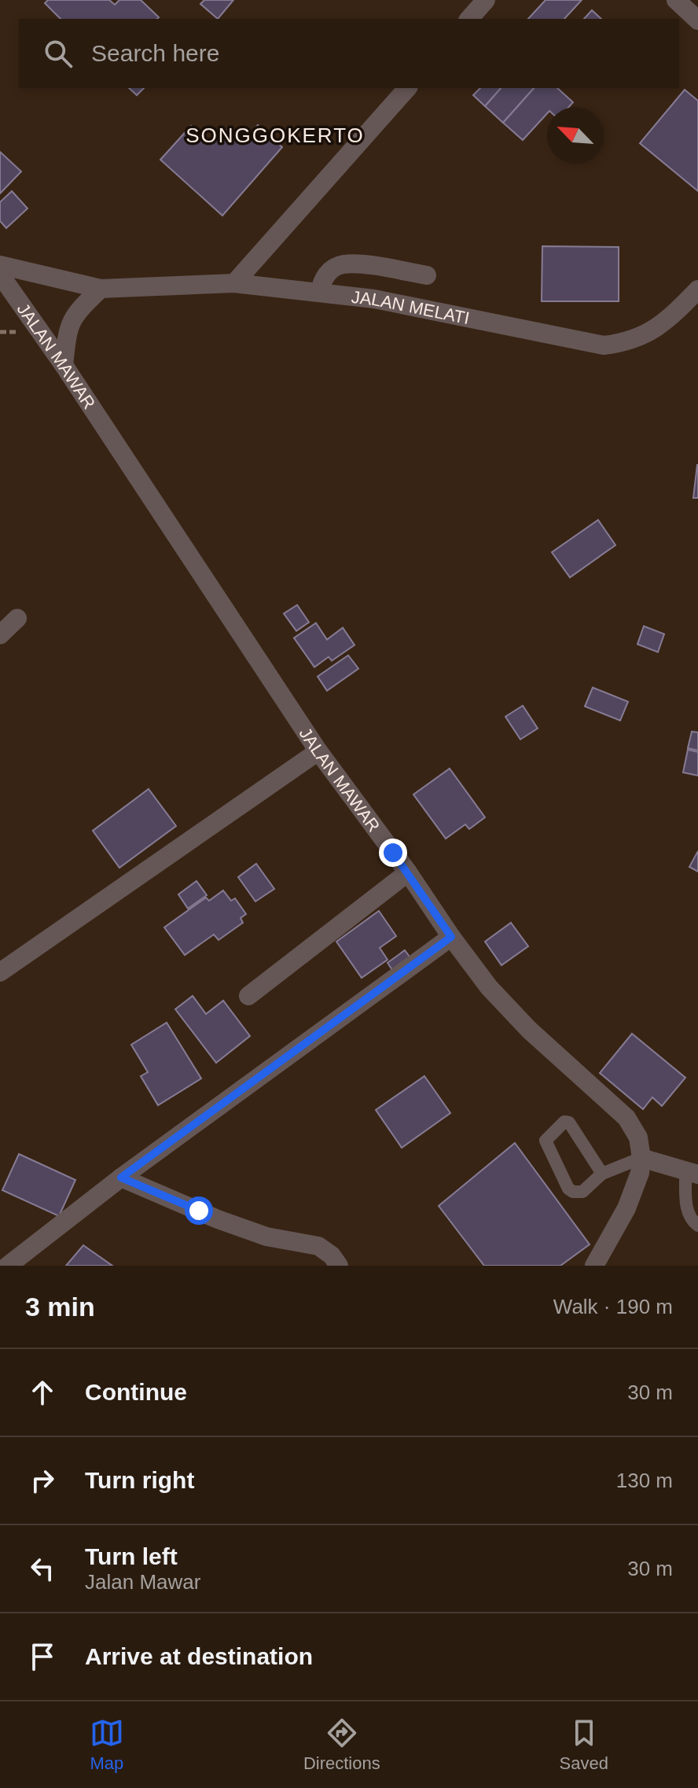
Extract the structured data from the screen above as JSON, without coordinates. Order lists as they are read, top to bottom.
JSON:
{
  "streets": {
    "street": ["JALAN MELATI", "JALAN MAWAR"]
  },
  "districts": ["SONGGOKERTO"],
  "north": "top left",
  "page": {
    "search": "Search here",
    "heading": ["3 min", "Walk · 190 m"],
    "list": [
      ["Continue", "30 m"],
      ["Turn right", "130 m"],
      ["Turn left", "Jalan Mawar", "30 m"],
      "Arrive at destination"
    ],
    "nav": ["Map", "Directions", "Saved"]
  }
}
